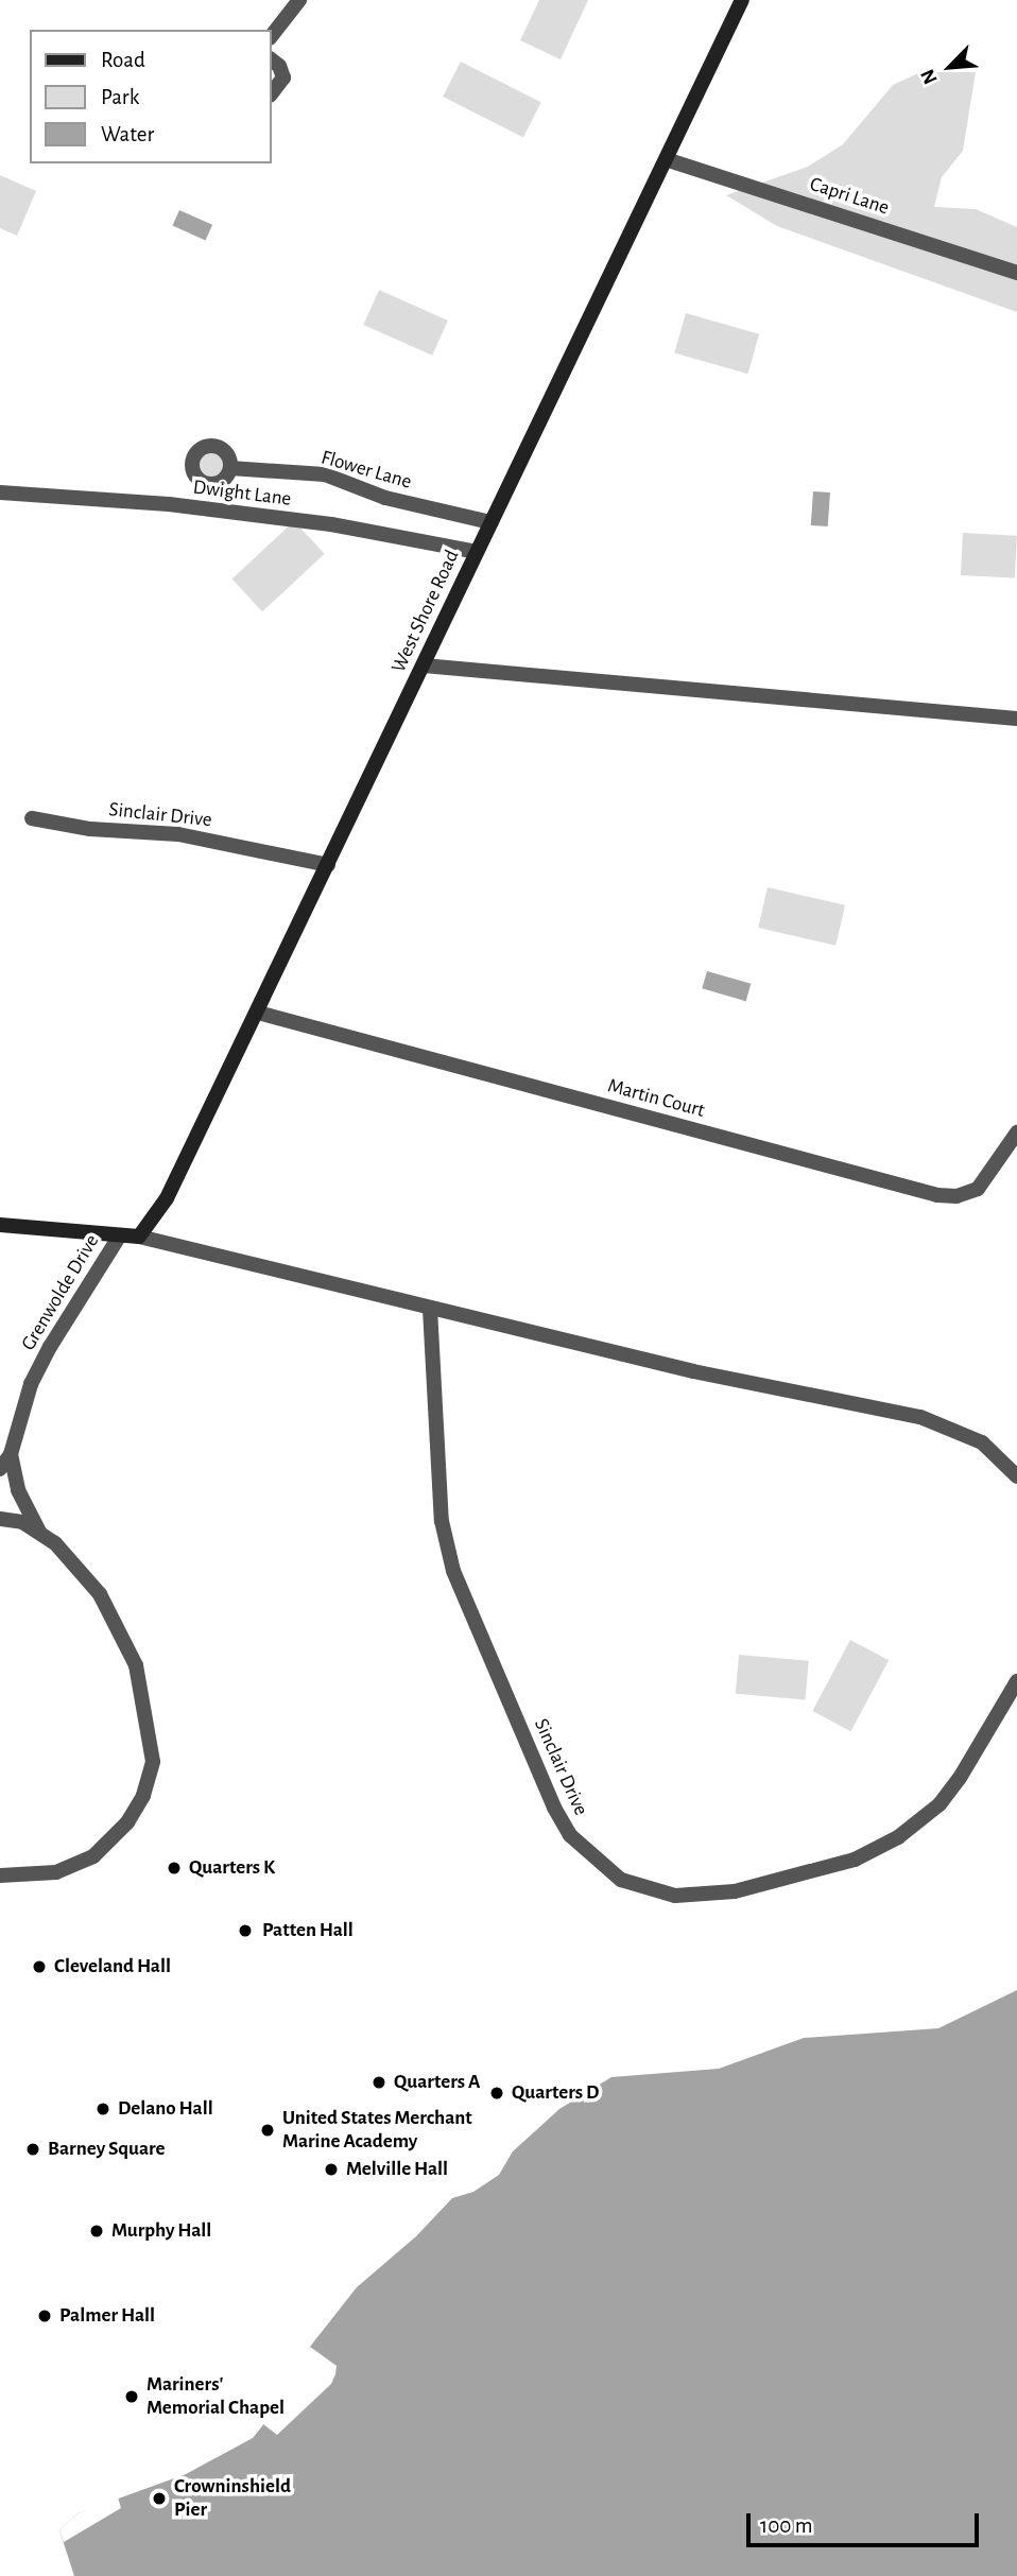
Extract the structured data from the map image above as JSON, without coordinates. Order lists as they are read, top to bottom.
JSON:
{
  "streets": {
    "main road": ["West Shore Road"],
    "street": [
      "Capri Lane",
      "Flower Lane",
      "Dwight Lane",
      "Sinclair Drive",
      "Martin Court",
      "Grenwolde Drive"
    ]
  },
  "crossings": [
    ["Capri Lane", "West Shore Road"],
    ["Flower Lane", "West Shore Road"],
    ["Dwight Lane", "West Shore Road"],
    ["West Shore Road", "Sinclair Drive"],
    ["West Shore Road", "Martin Court"]
  ],
  "places": [
    "Quarters K",
    "Patten Hall",
    "Cleveland Hall",
    "Quarters A",
    "Quarters D",
    "Delano Hall",
    "United States Merchant Marine Academy",
    "Barney Square",
    "Melville Hall",
    "Murphy Hall",
    "Palmer Hall",
    "Mariners' Memorial Chapel",
    "Crowninshield Pier"
  ],
  "legend": ["Road", "Park", "Water"],
  "scale_bar": "100 m",
  "north": "bottom left"
}
